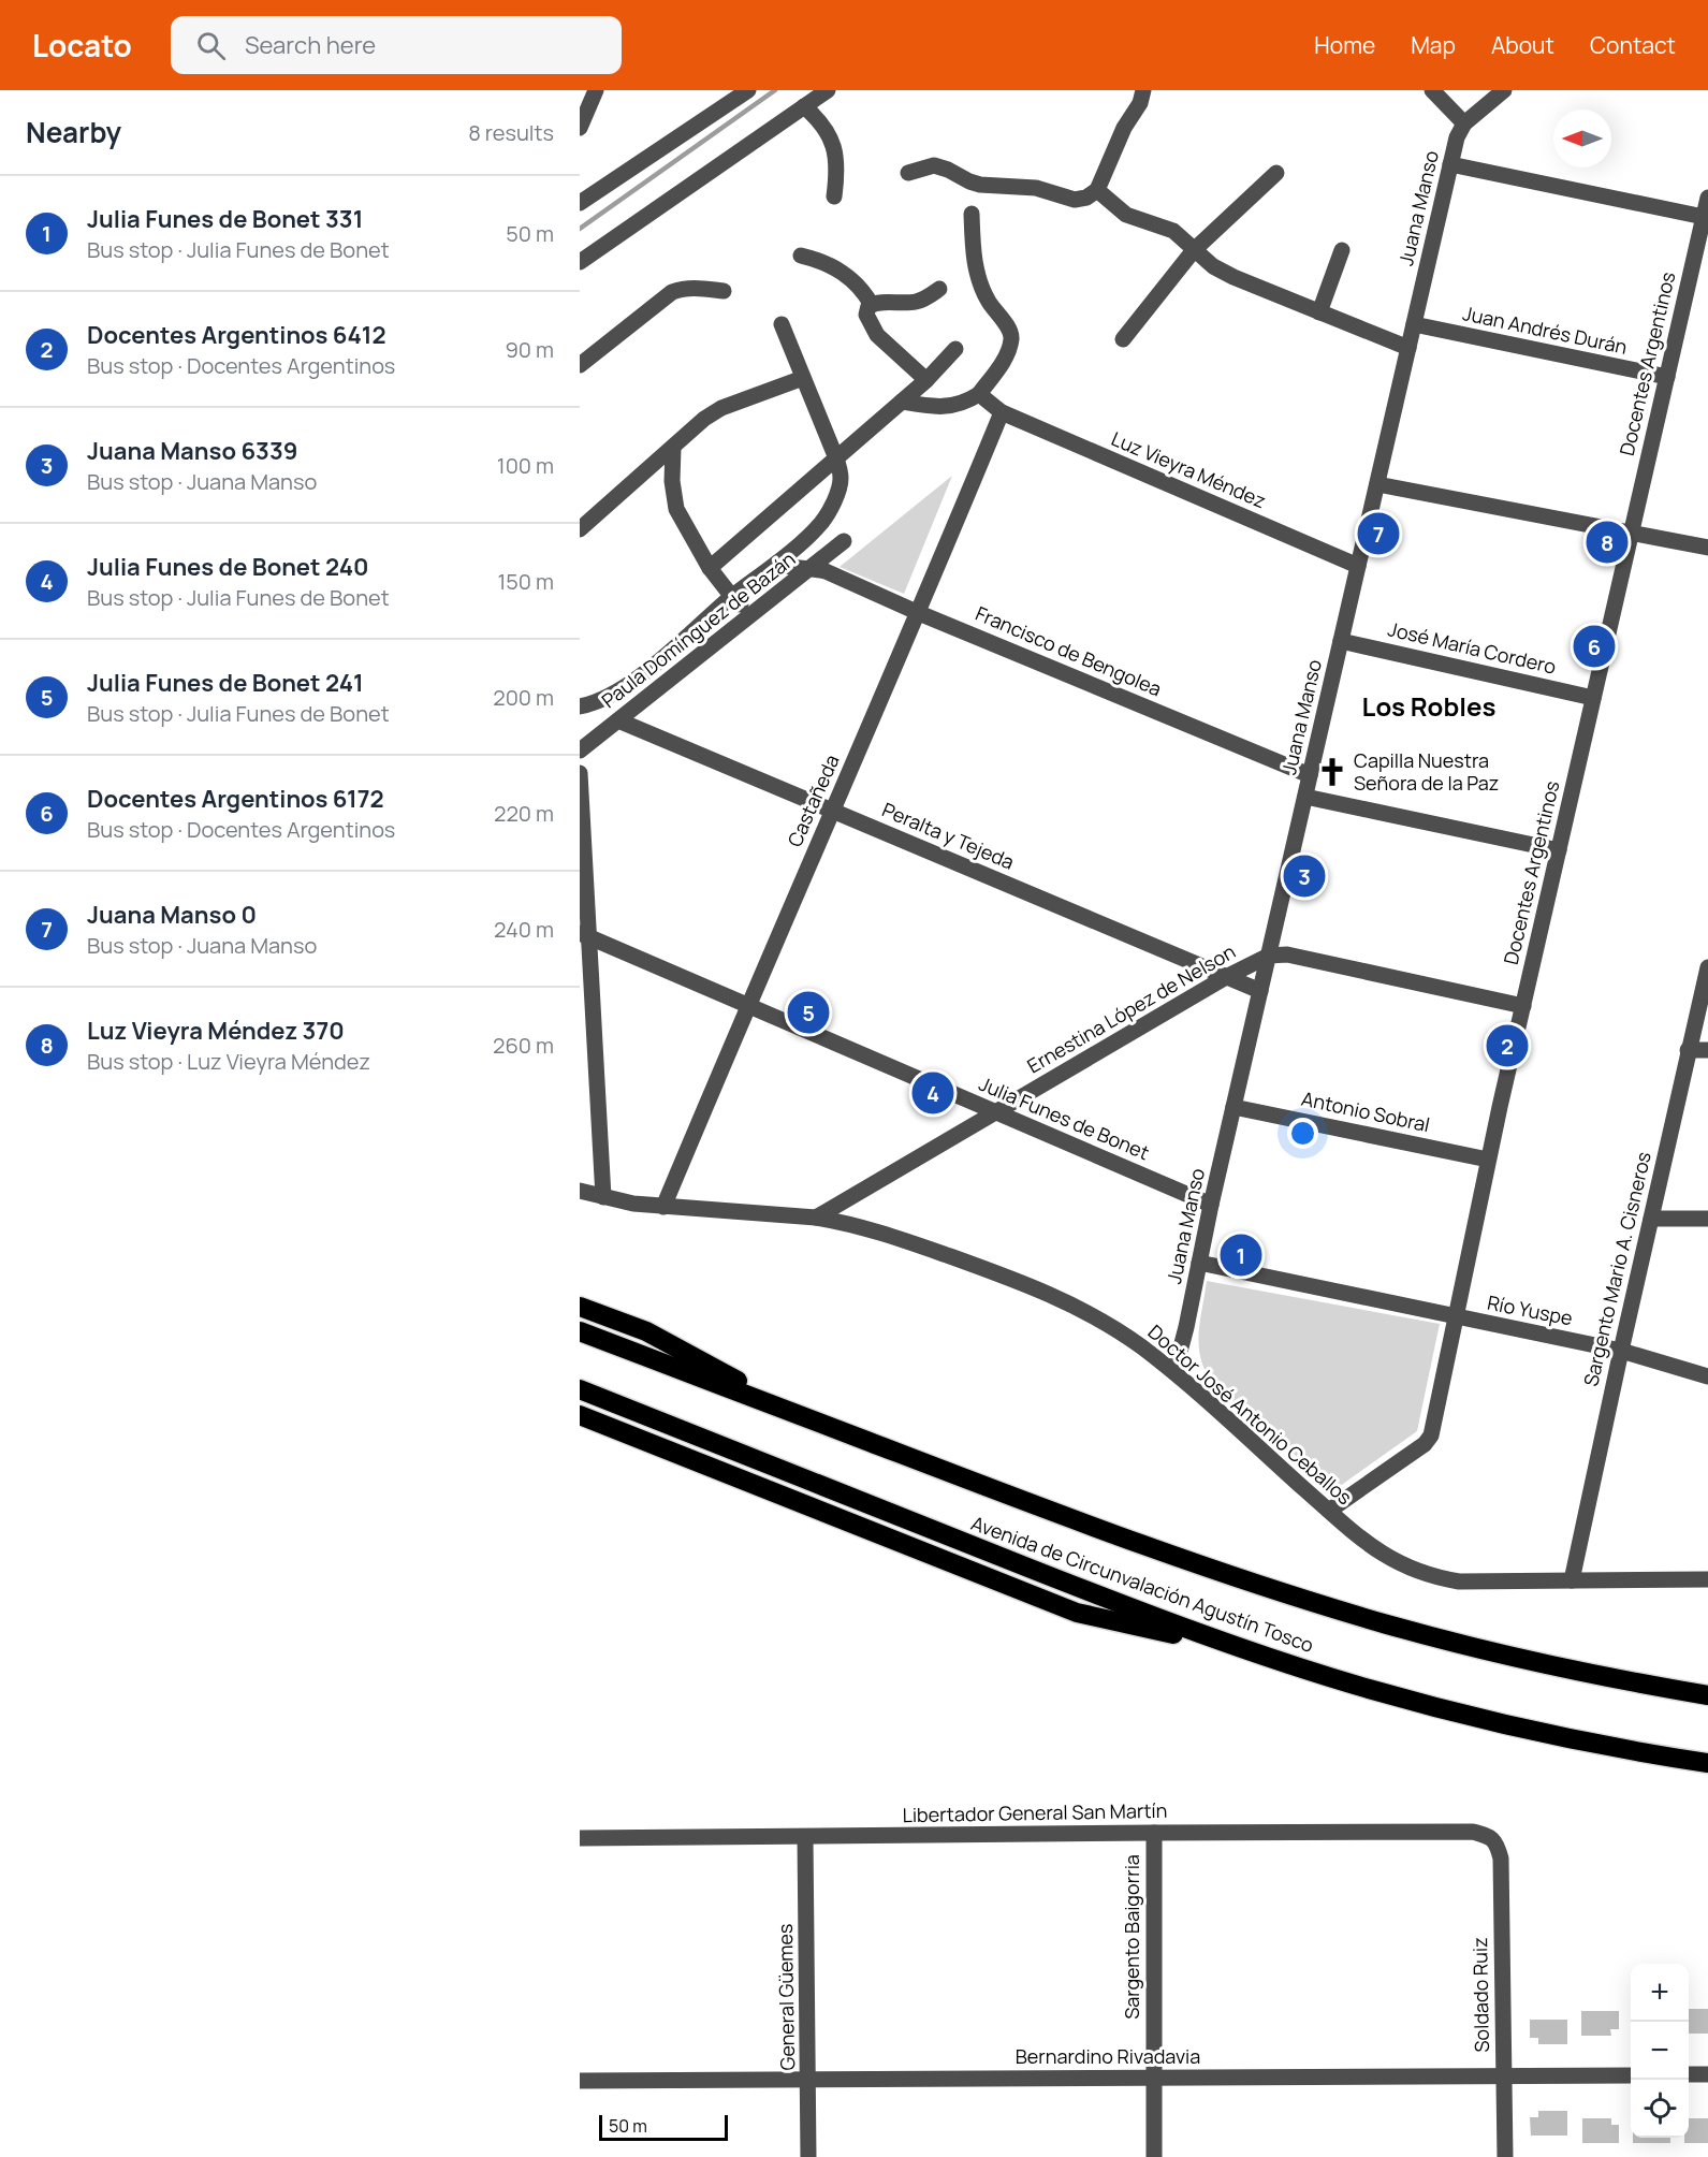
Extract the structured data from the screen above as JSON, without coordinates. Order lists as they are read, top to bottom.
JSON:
{
  "streets": {
    "highway": ["Avenida de Circunvalación Agustín Tosco"],
    "street": [
      "Juana Manso",
      "Juan Andrés Durán",
      "Docentes Argentinos",
      "Luz Vieyra Méndez",
      "Paula Domínguez de Bazán",
      "José María Cordero",
      "Francisco de Bengolea",
      "Castañeda",
      "Peralta y Tejeda",
      "Ernestina López de Nelson",
      "Antonio Sobral",
      "Julia Funes de Bonet",
      "Sargento Mario A. Cisneros",
      "Río Yuspe",
      "Doctor José Antonio Ceballos",
      "Libertador General San Martín",
      "Sargento Baigorria",
      "Soldado Ruiz",
      "General Güemes",
      "Bernardino Rivadavia"
    ]
  },
  "crossings": [
    ["Juana Manso", "Juan Andrés Durán"],
    ["Juana Manso", "Luz Vieyra Méndez"],
    ["Juana Manso", "José María Cordero"],
    ["Juana Manso", "Francisco de Bengolea"],
    ["Juana Manso", "Peralta y Tejeda"],
    ["Juana Manso", "Ernestina López de Nelson"],
    ["Juana Manso", "Antonio Sobral"],
    ["Juana Manso", "Julia Funes de Bonet"],
    ["Juana Manso", "Doctor José Antonio Ceballos"],
    ["Juan Andrés Durán", "Docentes Argentinos"],
    ["Docentes Argentinos", "José María Cordero"],
    ["Docentes Argentinos", "Antonio Sobral"],
    ["Docentes Argentinos", "Río Yuspe"],
    ["Docentes Argentinos", "Doctor José Antonio Ceballos"],
    ["Luz Vieyra Méndez", "Castañeda"],
    ["Paula Domínguez de Bazán", "Francisco de Bengolea"],
    ["Paula Domínguez de Bazán", "Peralta y Tejeda"],
    ["Francisco de Bengolea", "Castañeda"],
    ["Castañeda", "Peralta y Tejeda"],
    ["Castañeda", "Julia Funes de Bonet"],
    ["Castañeda", "Doctor José Antonio Ceballos"],
    ["Peralta y Tejeda", "Ernestina López de Nelson"],
    ["Ernestina López de Nelson", "Julia Funes de Bonet"],
    ["Ernestina López de Nelson", "Doctor José Antonio Ceballos"],
    ["Sargento Mario A. Cisneros", "Río Yuspe"],
    ["Sargento Mario A. Cisneros", "Doctor José Antonio Ceballos"],
    ["Libertador General San Martín", "Sargento Baigorria"],
    ["Libertador General San Martín", "Soldado Ruiz"],
    ["Libertador General San Martín", "General Güemes"],
    ["Sargento Baigorria", "Bernardino Rivadavia"],
    ["Soldado Ruiz", "Bernardino Rivadavia"],
    ["General Güemes", "Bernardino Rivadavia"]
  ],
  "districts": ["Los Robles"],
  "places": {
    "church": ["Capilla Nuestra Señora de la Paz"]
  },
  "scale_bar": "50 m",
  "north": "left",
  "page": {
    "header": "Locato",
    "search": "Search here",
    "nav": [
      "Home",
      "Map",
      "About",
      "Contact"
    ],
    "heading": ["Nearby", "8 results"],
    "list": [
      {
        "mark": "1",
        "name": "Julia Funes de Bonet 331",
        "note": "Bus stop · Julia Funes de Bonet",
        "value": "50 m"
      },
      {
        "mark": "2",
        "name": "Docentes Argentinos 6412",
        "note": "Bus stop · Docentes Argentinos",
        "value": "90 m"
      },
      {
        "mark": "3",
        "name": "Juana Manso 6339",
        "note": "Bus stop · Juana Manso",
        "value": "100 m"
      },
      {
        "mark": "4",
        "name": "Julia Funes de Bonet 240",
        "note": "Bus stop · Julia Funes de Bonet",
        "value": "150 m"
      },
      {
        "mark": "5",
        "name": "Julia Funes de Bonet 241",
        "note": "Bus stop · Julia Funes de Bonet",
        "value": "200 m"
      },
      {
        "mark": "6",
        "name": "Docentes Argentinos 6172",
        "note": "Bus stop · Docentes Argentinos",
        "value": "220 m"
      },
      {
        "mark": "7",
        "name": "Juana Manso 0",
        "note": "Bus stop · Juana Manso",
        "value": "240 m"
      },
      {
        "mark": "8",
        "name": "Luz Vieyra Méndez 370",
        "note": "Bus stop · Luz Vieyra Méndez",
        "value": "260 m"
      }
    ],
    "pins": [
      "7",
      "8",
      "6",
      "3",
      "5",
      "2",
      "4",
      "1"
    ],
    "map_buttons": ["+", "−"],
    "scale": "50 m"
  }
}
